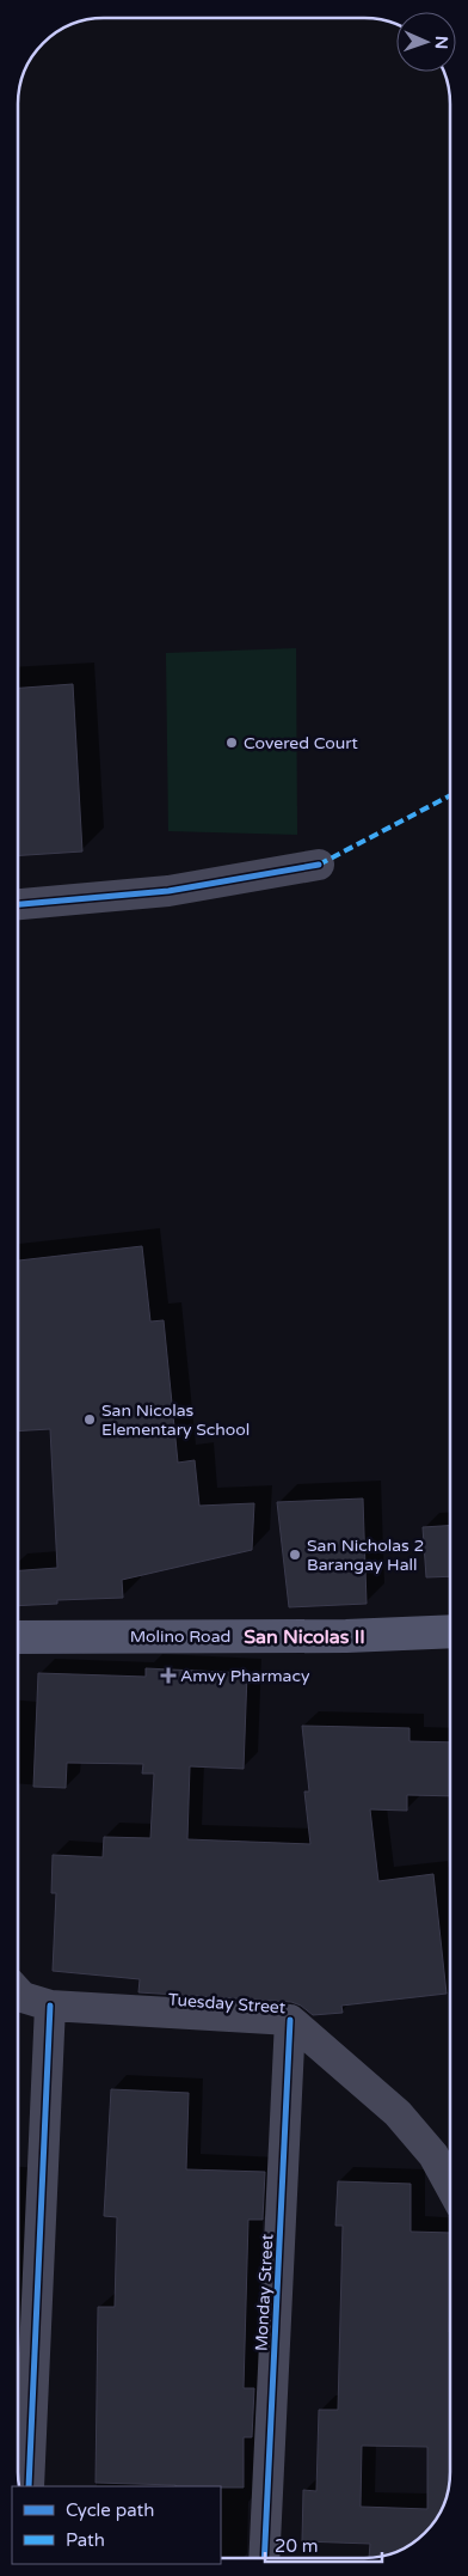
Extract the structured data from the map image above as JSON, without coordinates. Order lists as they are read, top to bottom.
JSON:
{
  "streets": {
    "main road": ["Molino Road"],
    "street": ["Tuesday Street", "Monday Street"]
  },
  "crossings": [
    ["Tuesday Street", "Monday Street"]
  ],
  "districts": ["San Nicolas II"],
  "places": {
    "other": ["Covered Court", "San Nicolas Elementary School", "San Nicholas 2 Barangay Hall"],
    "health": ["Amvy Pharmacy"]
  },
  "legend": ["Cycle path", "Path"],
  "scale_bar": "20 m",
  "north": "right"
}
